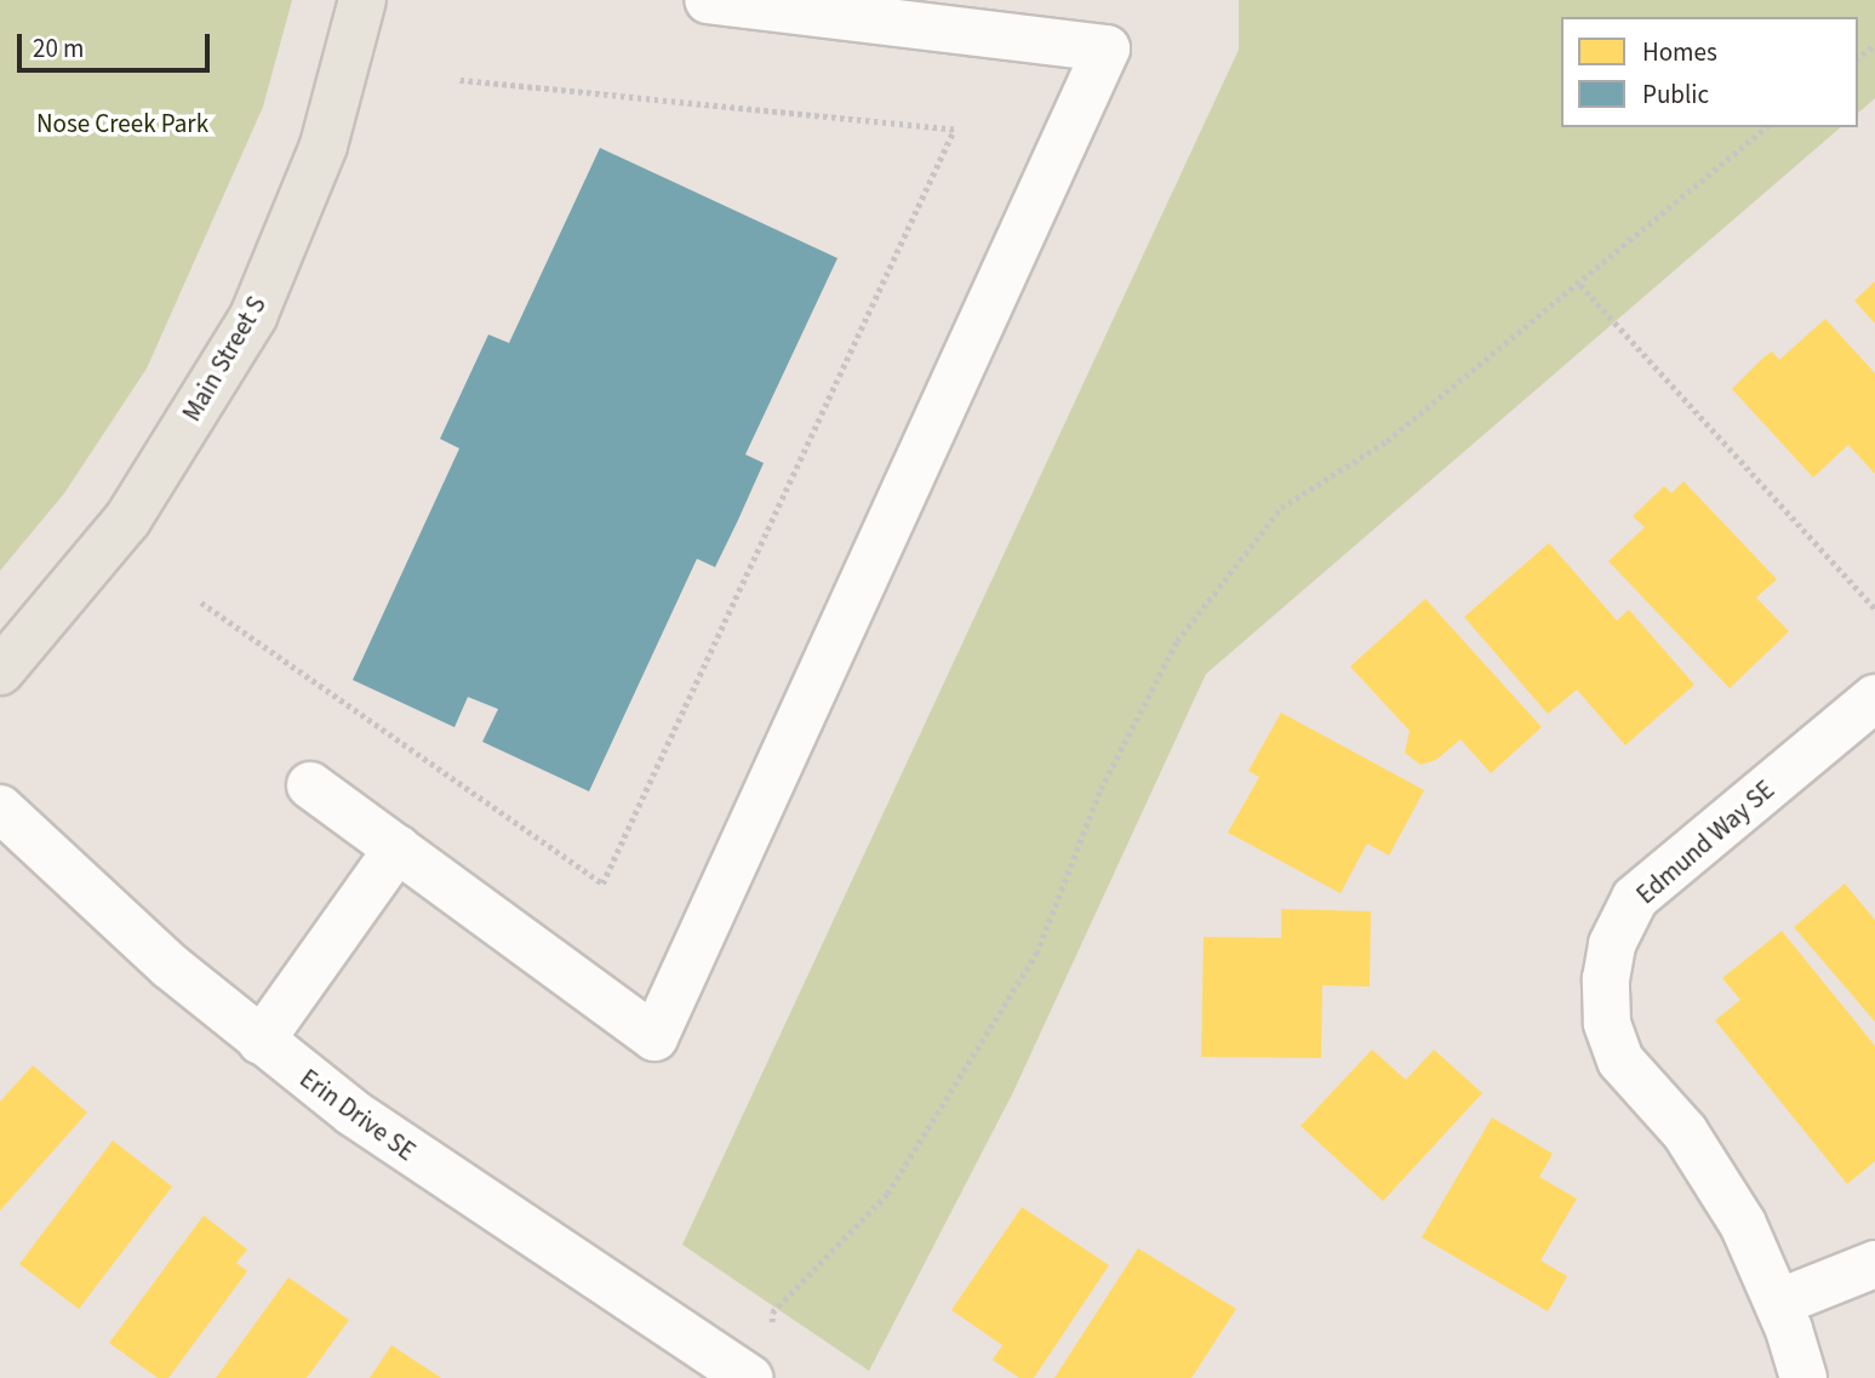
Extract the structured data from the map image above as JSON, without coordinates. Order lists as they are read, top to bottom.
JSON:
{
  "streets": {
    "main road": ["Main Street S"],
    "street": ["Edmund Way SE", "Erin Drive SE"]
  },
  "parks": ["Nose Creek Park"],
  "legend": ["Homes", "Public"],
  "scale_bar": "20 m"
}
